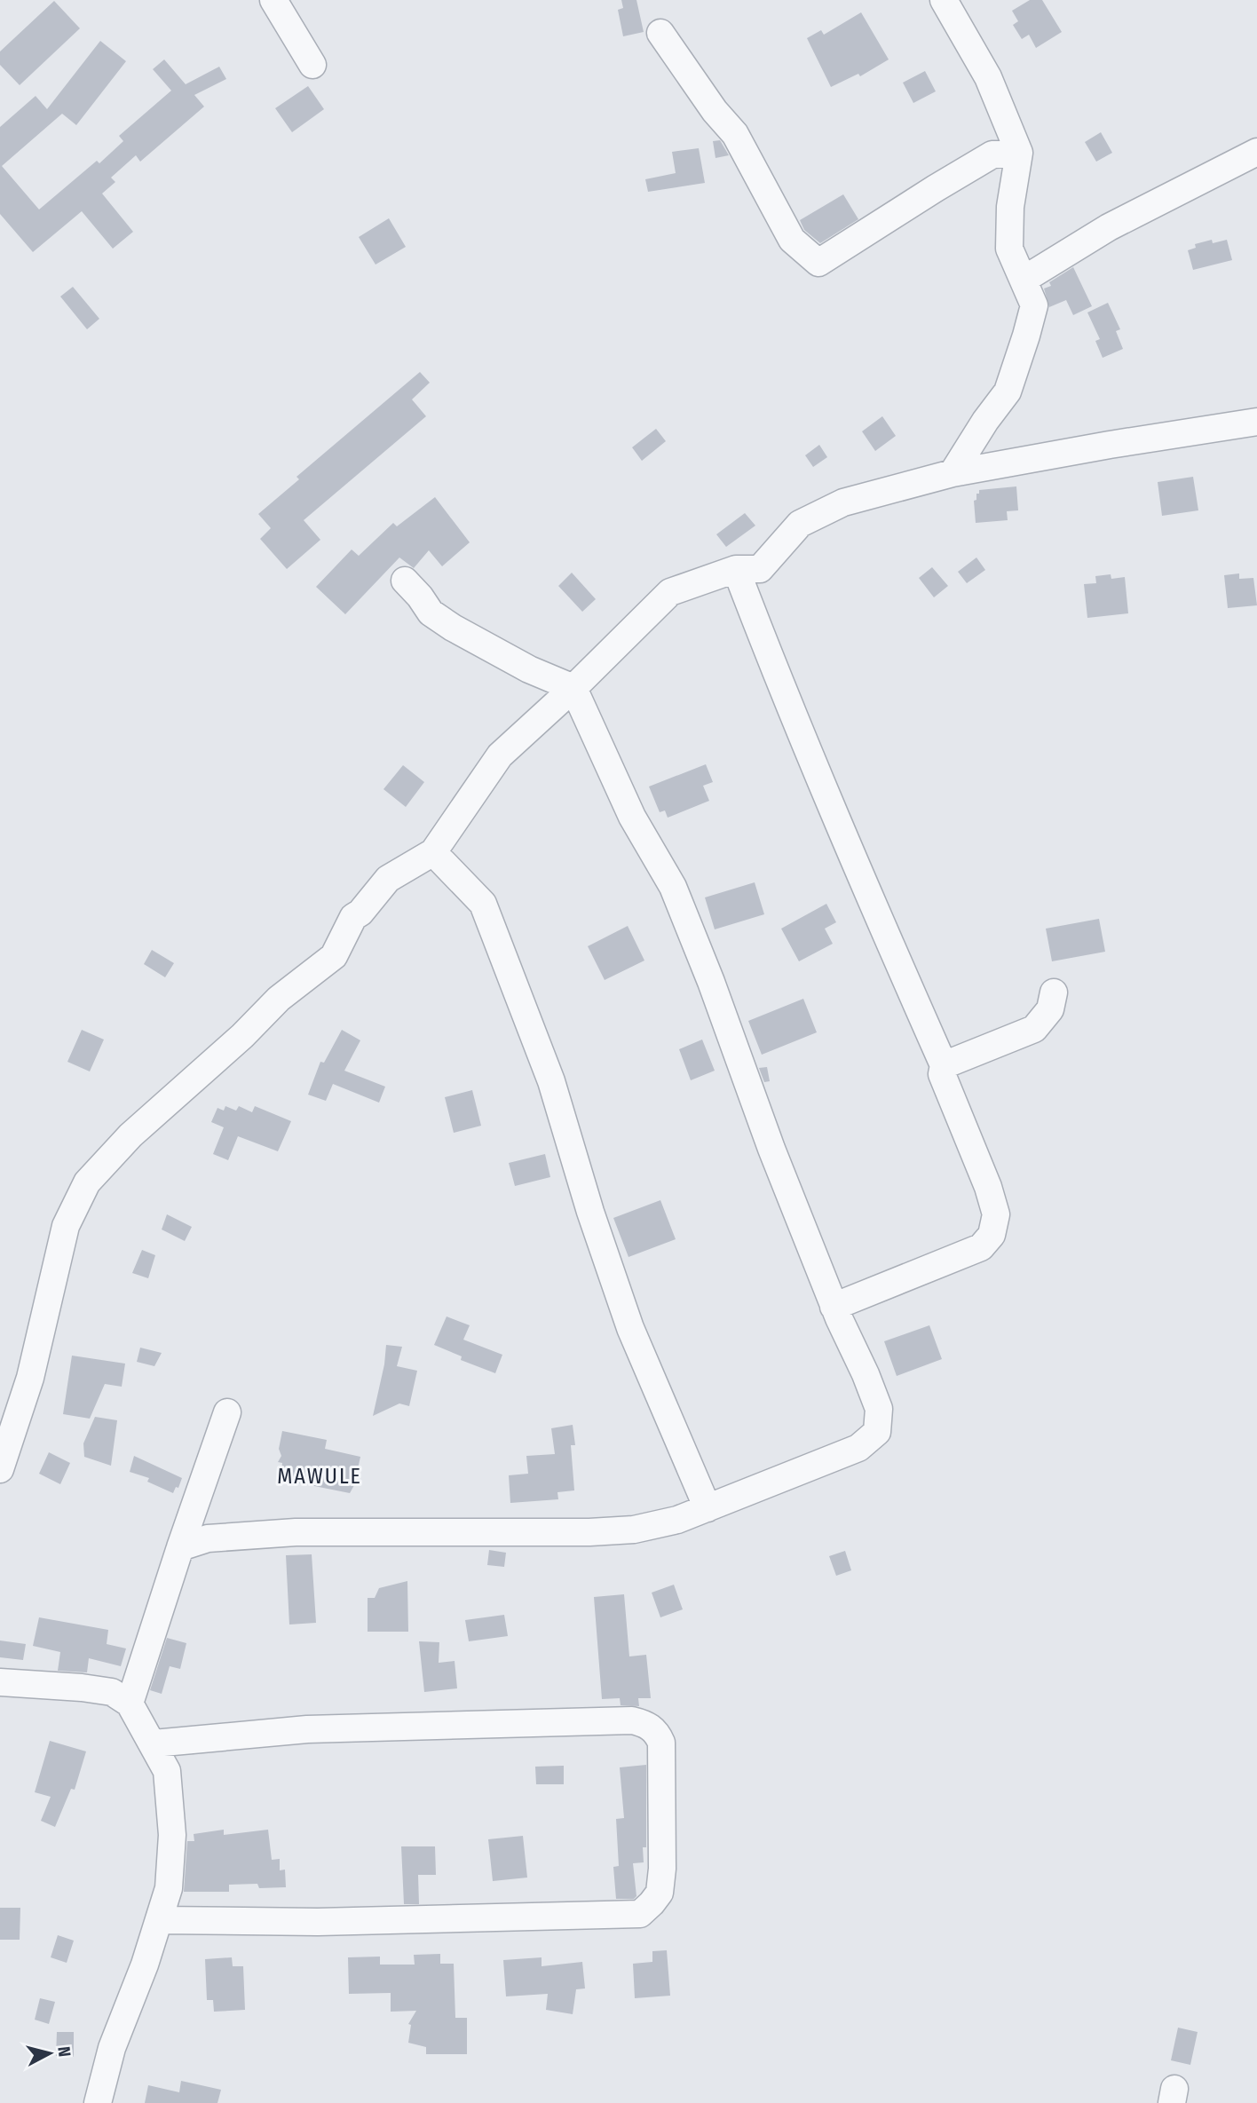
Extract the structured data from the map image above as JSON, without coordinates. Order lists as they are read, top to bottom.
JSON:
{
  "districts": ["MAWULE"],
  "north": "right"
}
